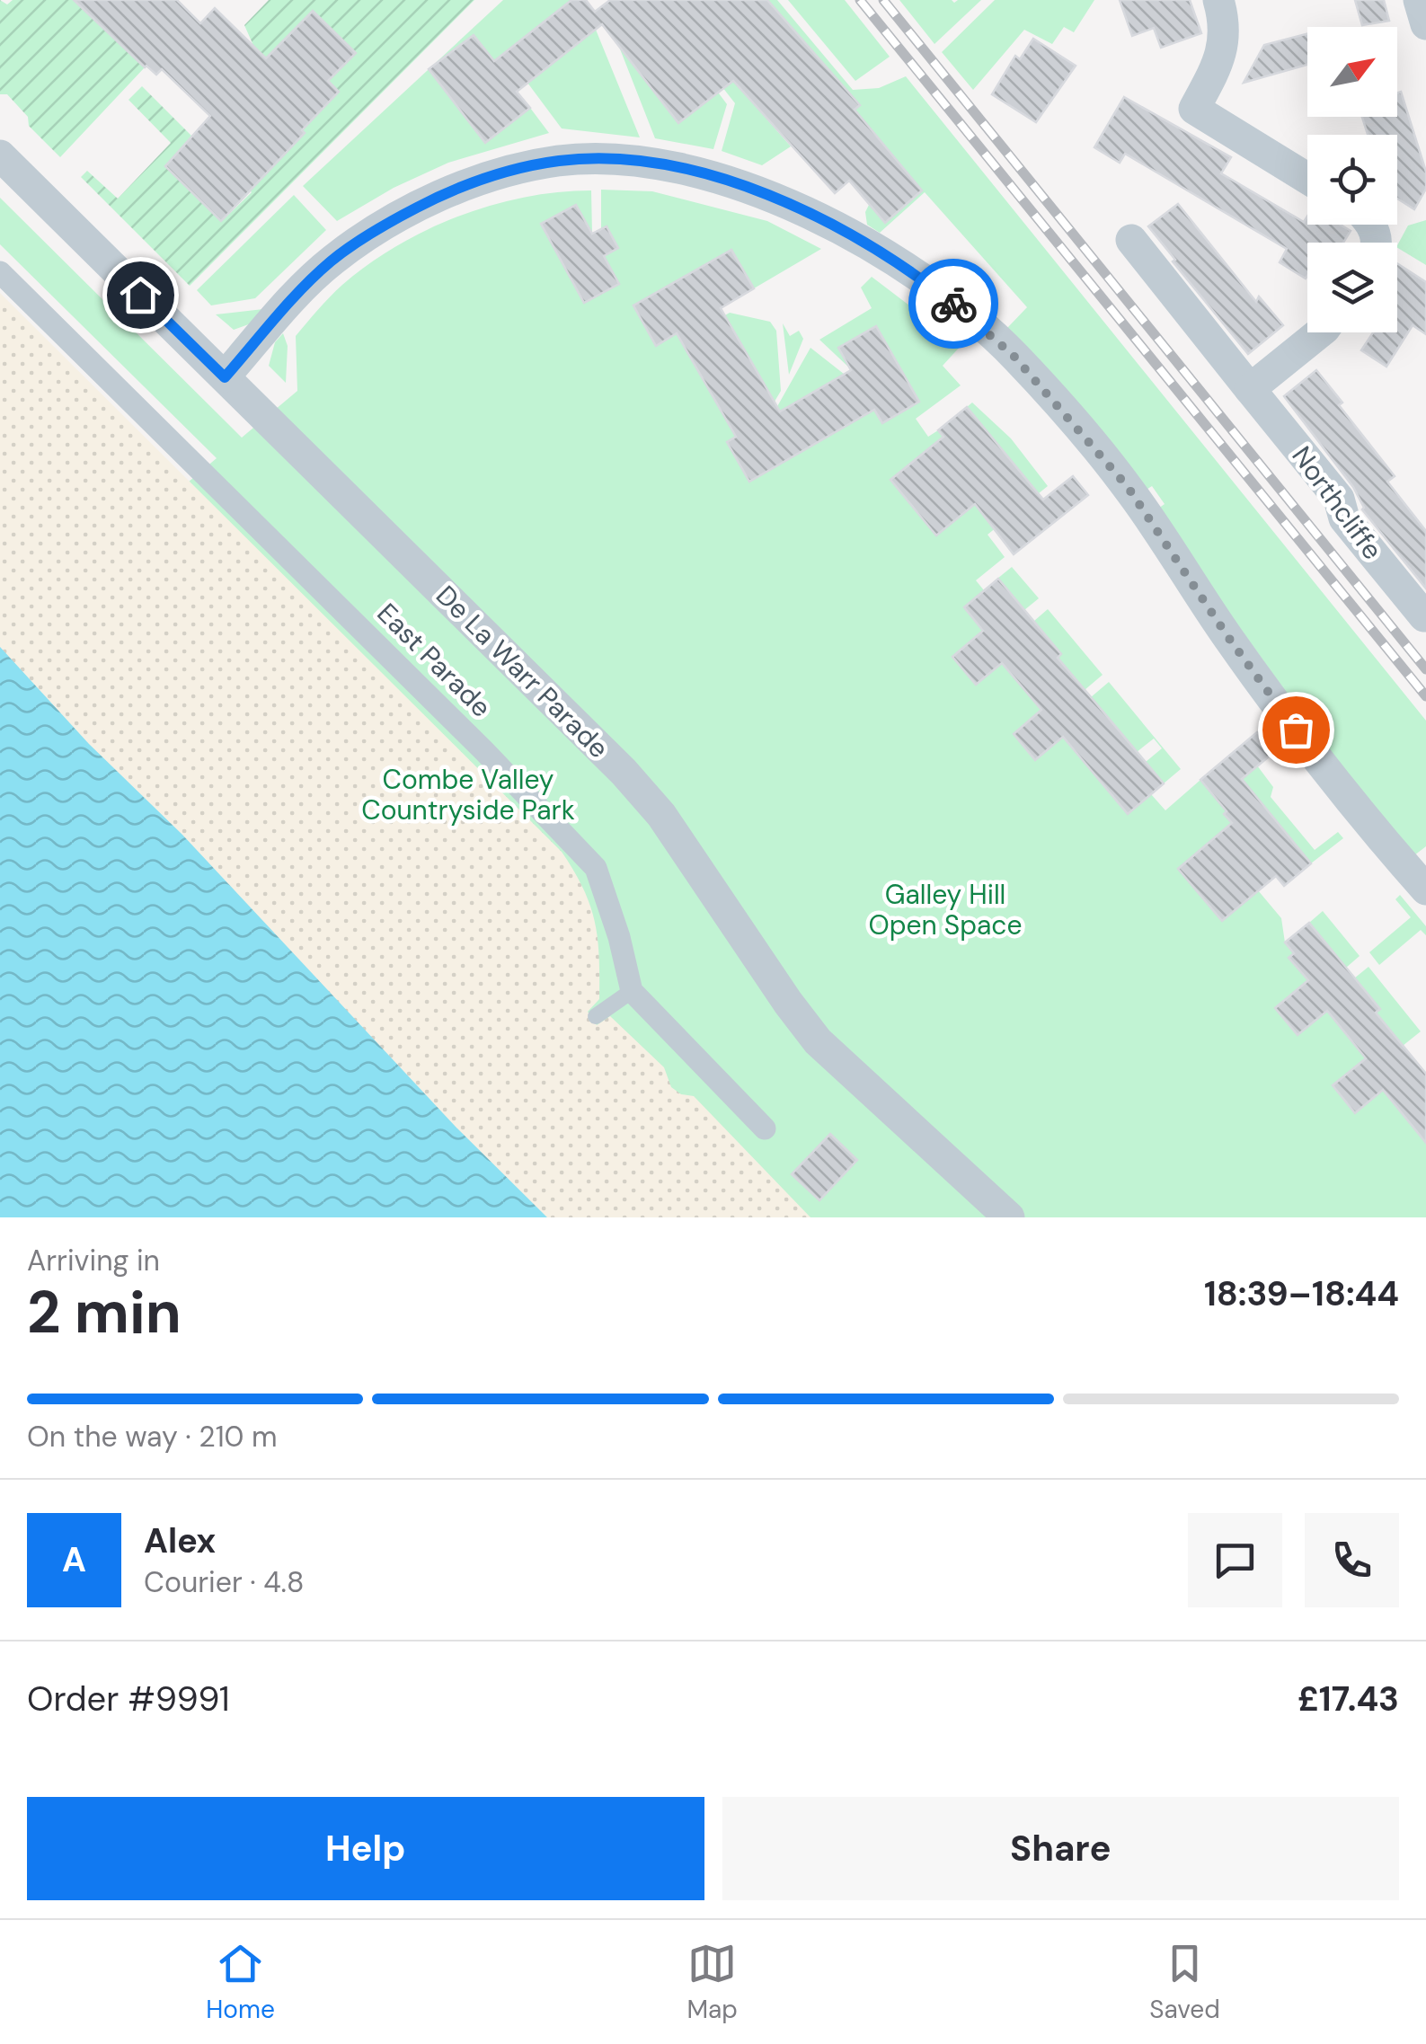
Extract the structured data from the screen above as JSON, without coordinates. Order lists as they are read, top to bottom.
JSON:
{
  "streets": {
    "street": ["Northcliffe", "East Parade", "De La Warr Parade"]
  },
  "parks": ["Combe Valley Countryside Park", "Galley Hill Open Space"],
  "north": "top right",
  "page": {
    "heading": ["2 min", "Arriving in", "18:39–18:44"],
    "panel": [
      "Alex",
      "Courier · 4.8",
      "Order #9991",
      "£17.43"
    ],
    "bar": "On the way · 210 m",
    "round": "A",
    "buttons": ["Help", "Share"],
    "tabs": ["Home", "Map", "Saved"]
  }
}
